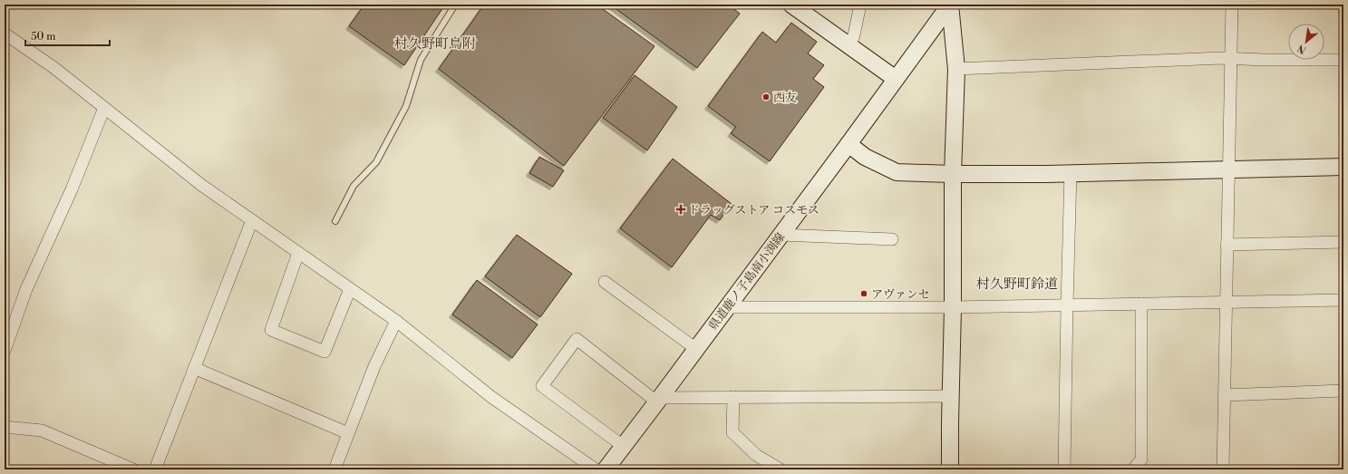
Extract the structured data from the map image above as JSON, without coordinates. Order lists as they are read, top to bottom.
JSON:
{
  "streets": {
    "street": ["県道鹿ノ子島南小渕線"]
  },
  "districts": ["村久野町鳥附", "村久野町鈴道"],
  "places": {
    "other": ["西友", "アヴァンセ"],
    "health": ["ドラッグストア コスモス"]
  },
  "scale_bar": "50 m",
  "north": "bottom left"
}
